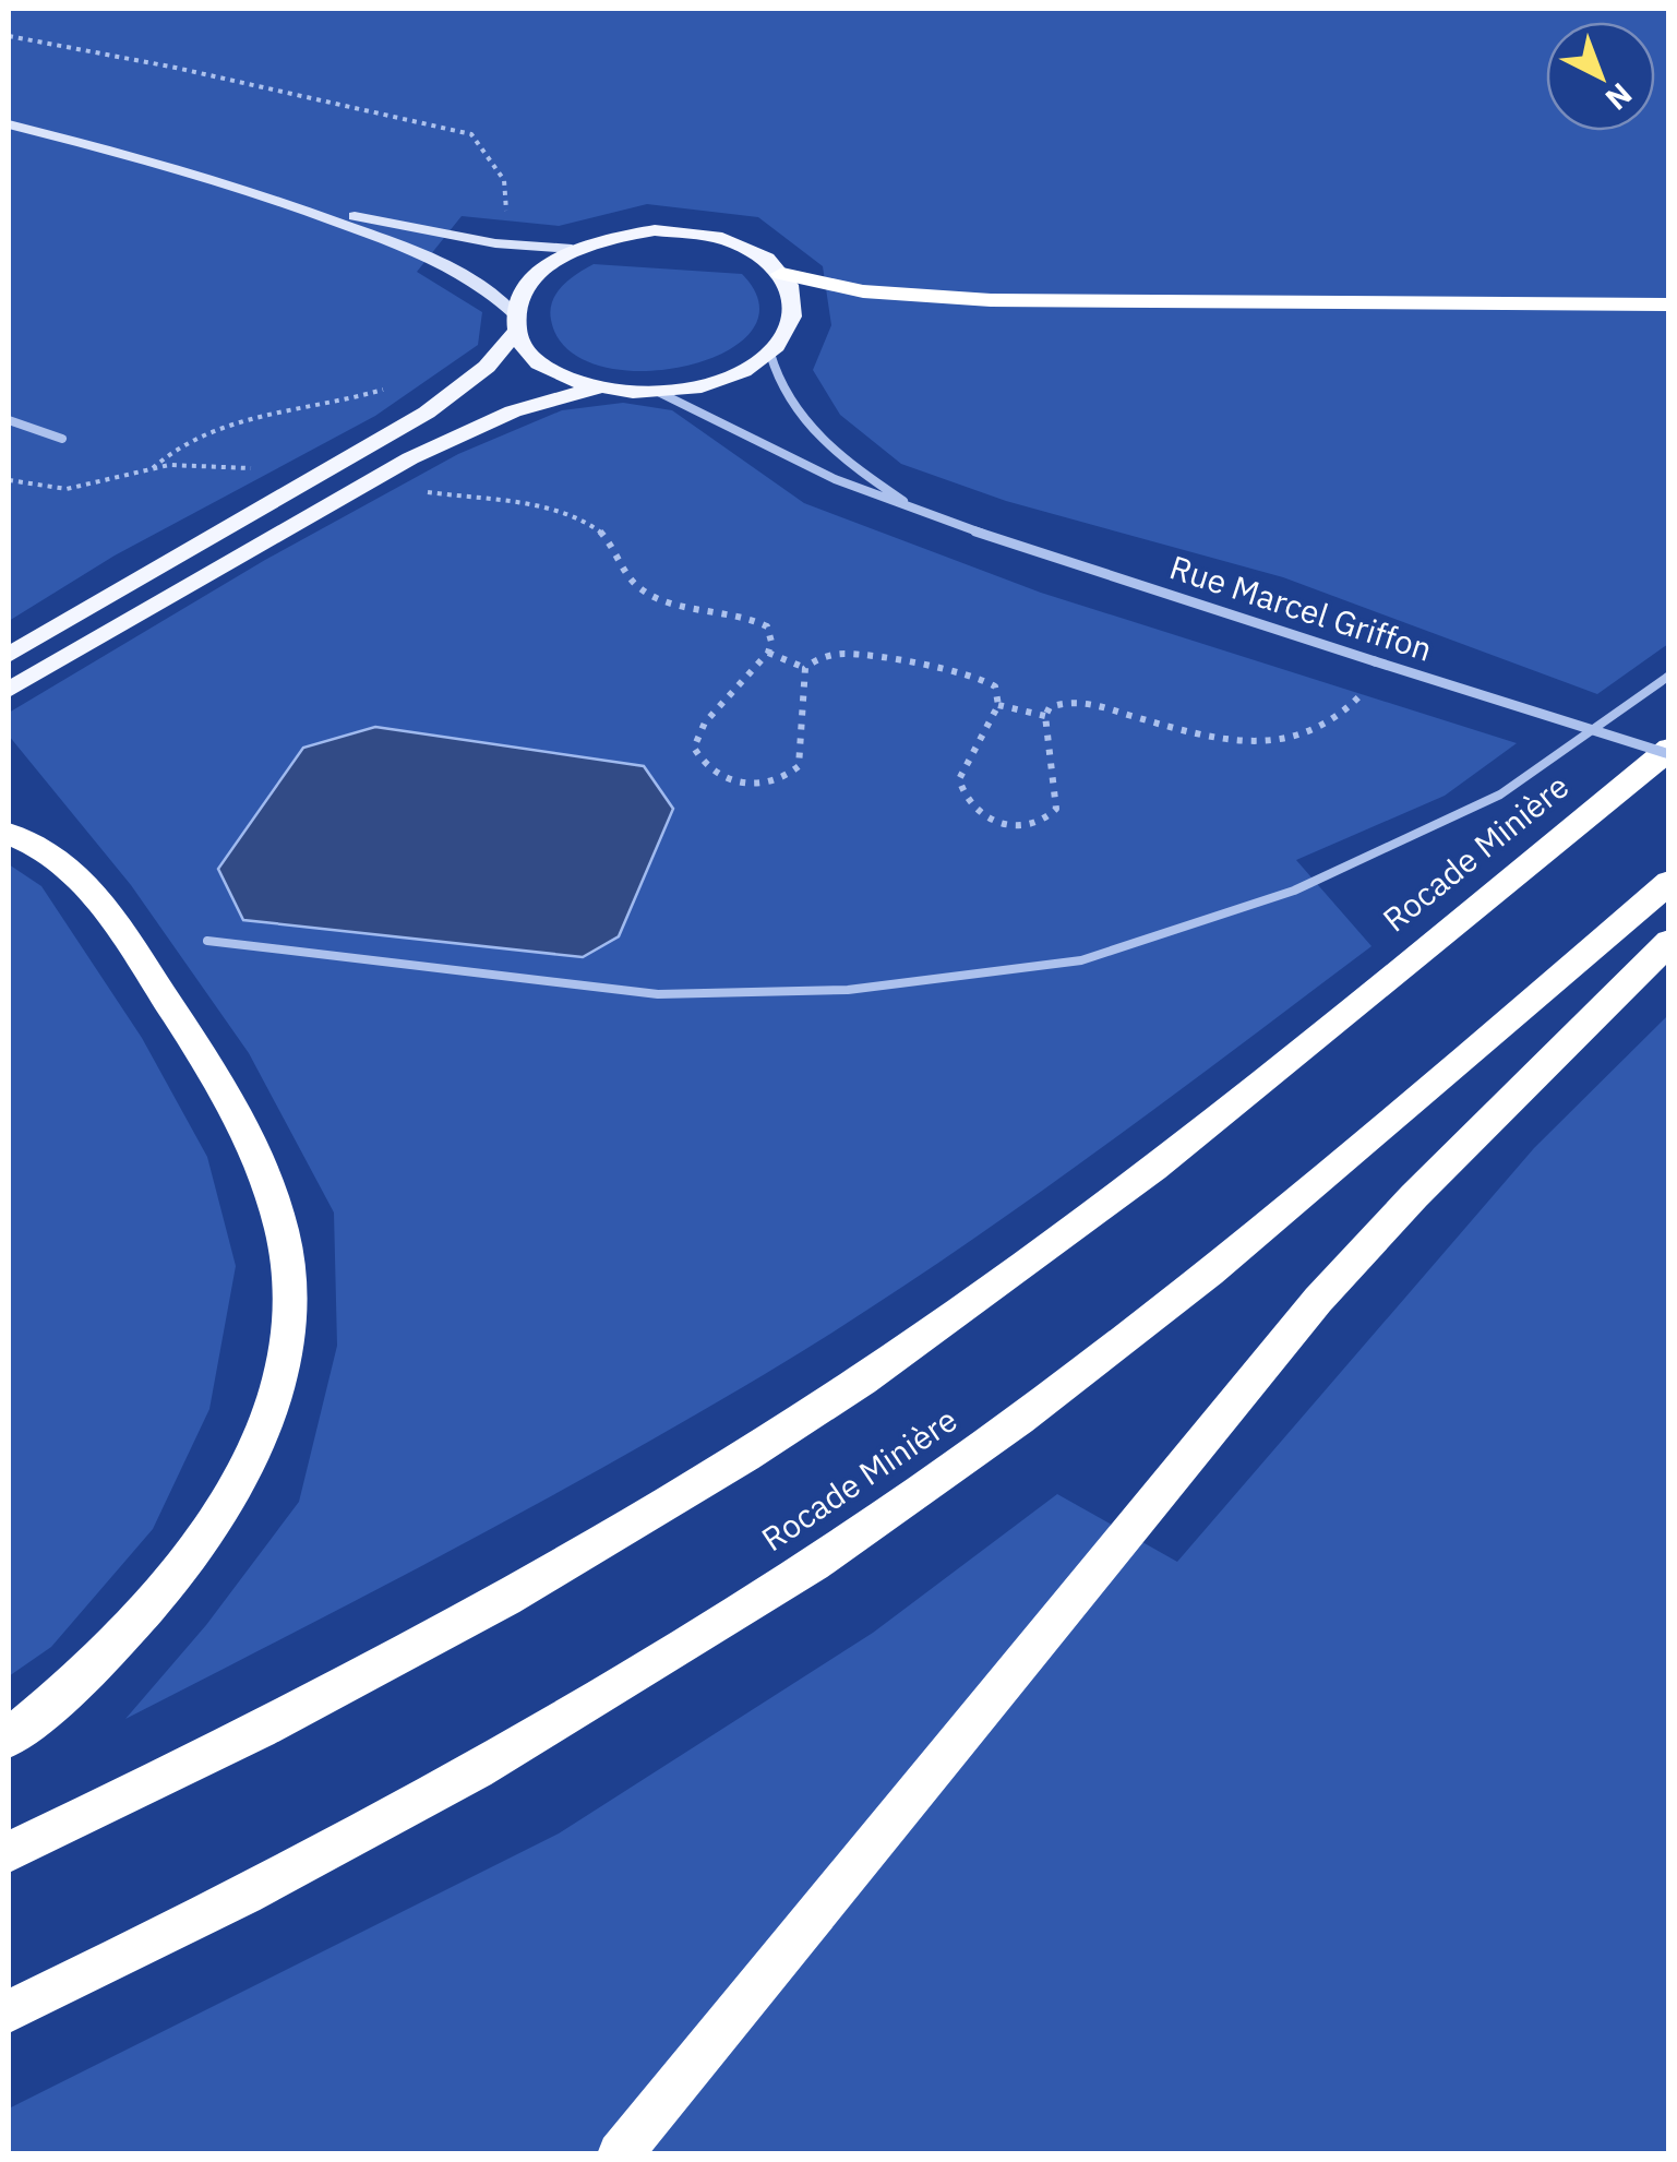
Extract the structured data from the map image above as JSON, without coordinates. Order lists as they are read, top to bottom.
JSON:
{
  "streets": {
    "highway": ["Rocade Minière"],
    "street": ["Rue Marcel Griffon"]
  },
  "crossings": [
    ["Rue Marcel Griffon", "Rocade Minière"]
  ],
  "north": "bottom right"
}
